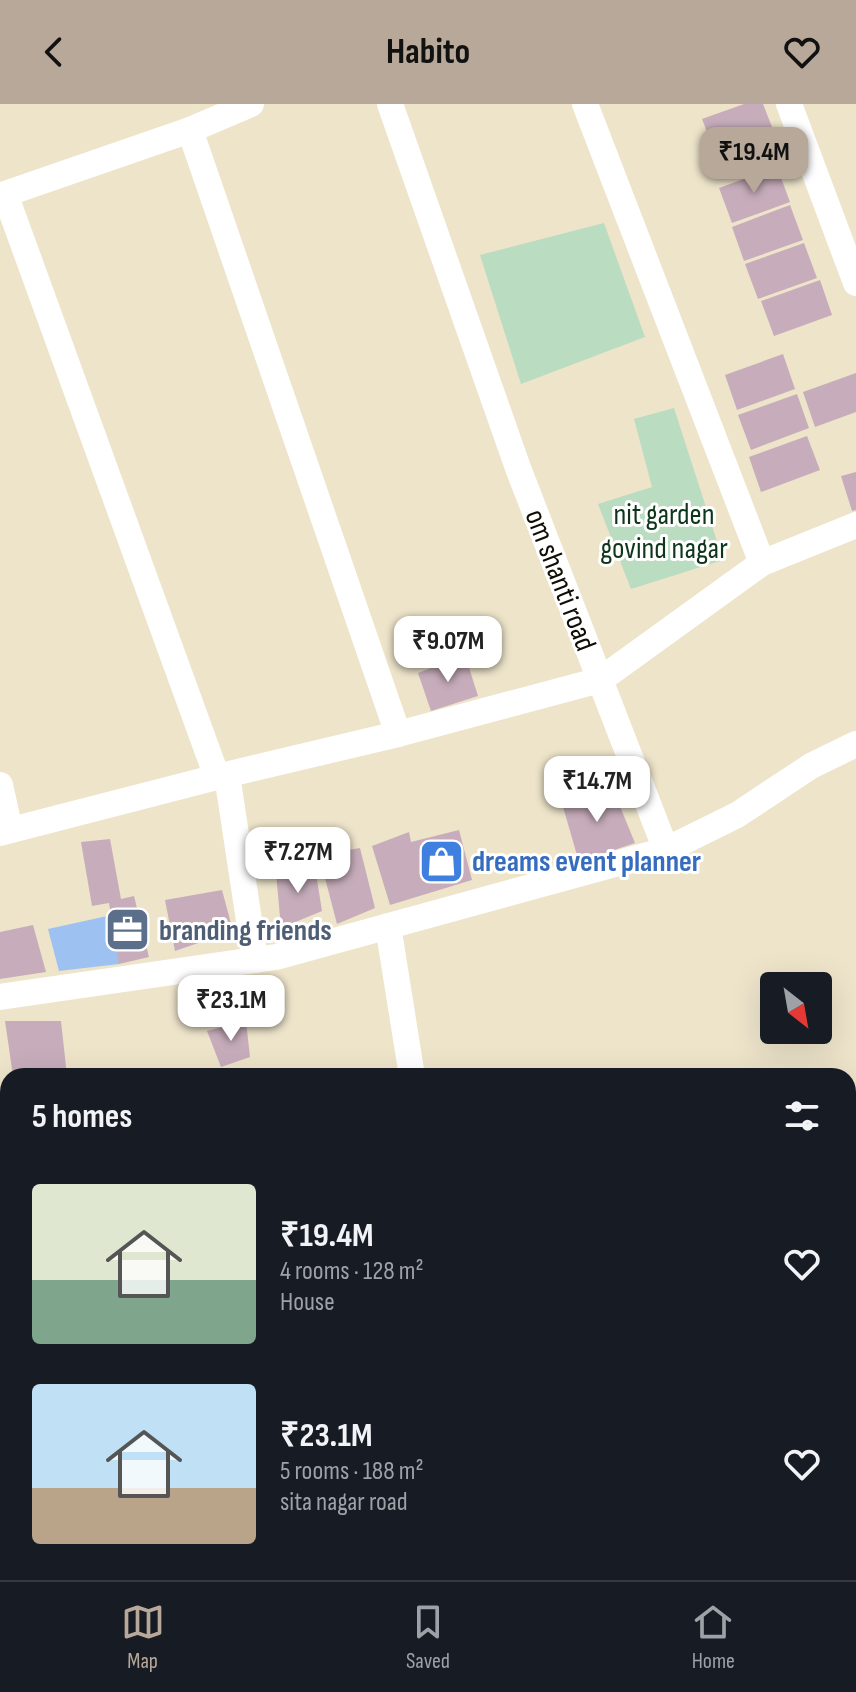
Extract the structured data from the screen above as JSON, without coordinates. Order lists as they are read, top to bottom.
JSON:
{
  "streets": {
    "street": ["om shanti road"]
  },
  "parks": ["nit garden govind nagar"],
  "places": {
    "shop": ["dreams event planner"],
    "office": ["branding friends"]
  },
  "north": "bottom right",
  "page": {
    "header": "Habito",
    "price": [
      "₹19.4M",
      "₹9.07M",
      "₹14.7M",
      "₹7.27M",
      "₹23.1M"
    ],
    "heading": "5 homes",
    "list": [
      {
        "name": "₹19.4M",
        "note": "4 rooms · 128 m² · House"
      },
      {
        "name": "₹23.1M",
        "note": "5 rooms · 188 m² · sita nagar road"
      }
    ],
    "tabs": ["Map", "Saved", "Home"]
  }
}
